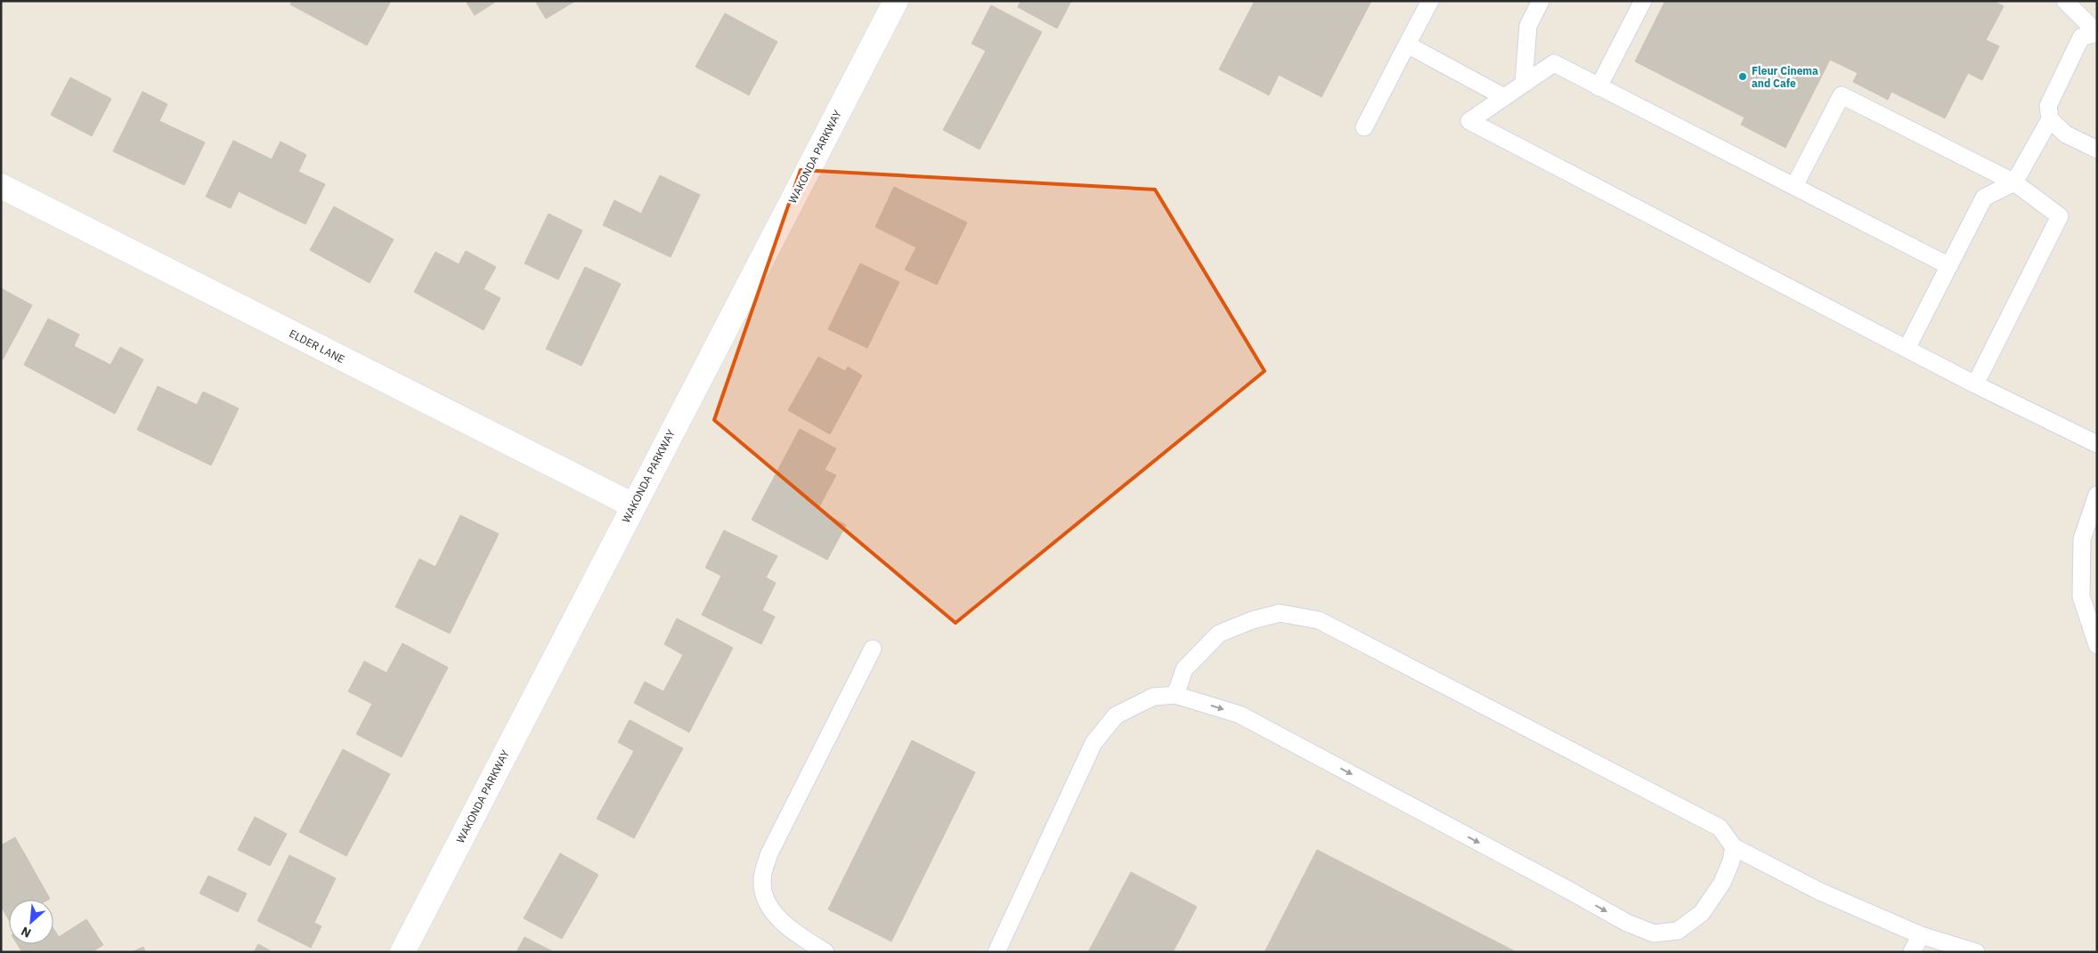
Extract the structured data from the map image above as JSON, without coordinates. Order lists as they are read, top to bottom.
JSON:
{
  "streets": {
    "street": ["WAKONDA PARKWAY", "ELDER LANE"]
  },
  "crossings": [
    ["WAKONDA PARKWAY", "ELDER LANE"]
  ],
  "places": ["Fleur Cinema and Cafe"],
  "north": "bottom left"
}
